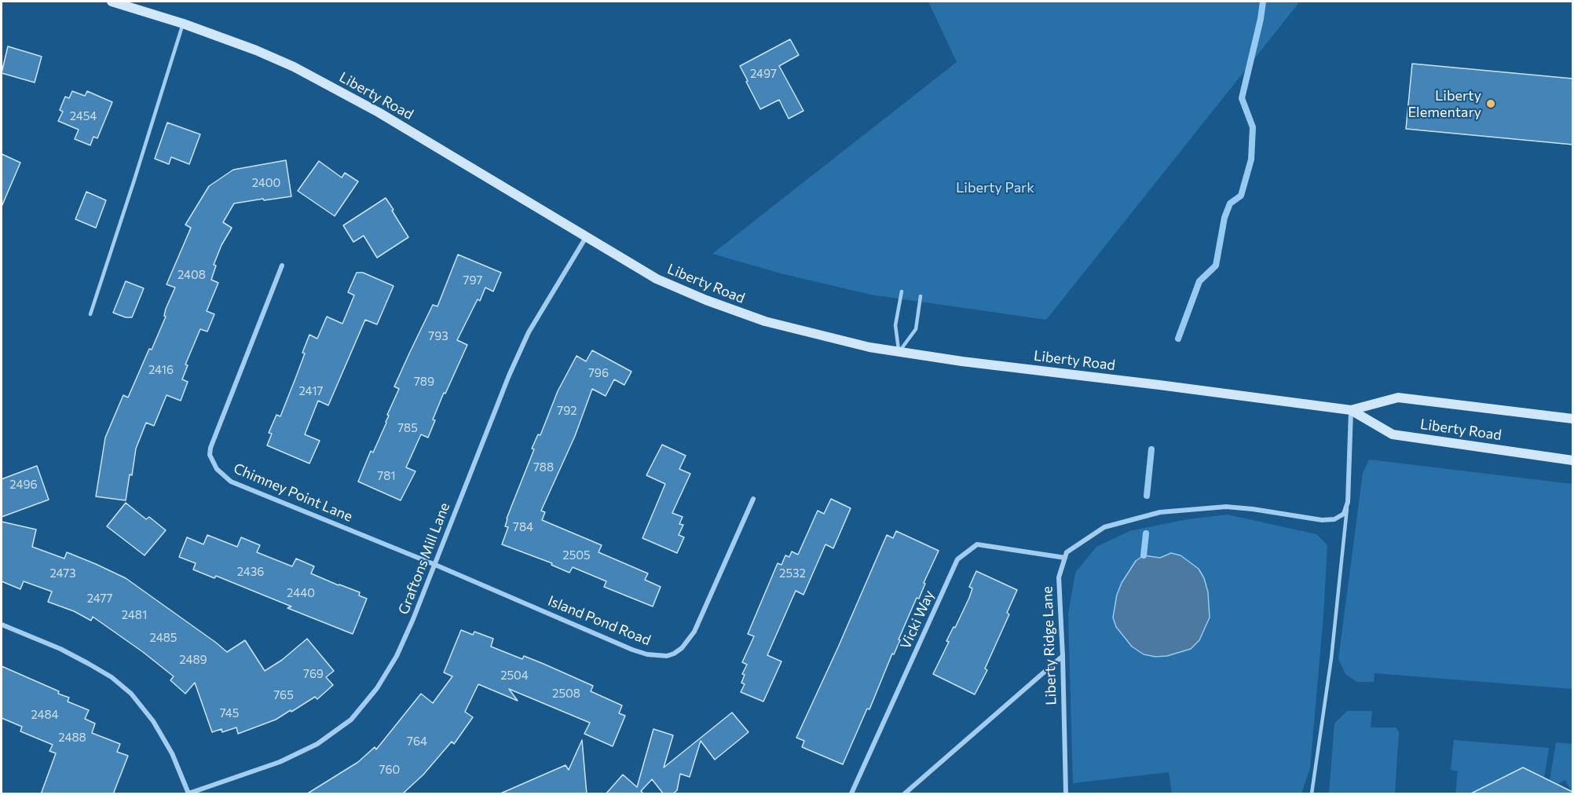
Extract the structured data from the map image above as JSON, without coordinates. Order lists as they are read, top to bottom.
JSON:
{
  "streets": {
    "main road": ["Liberty Road"],
    "street": [
      "Chimney Point Lane",
      "Graftons Mill Lane",
      "Vicki Way",
      "Island Pond Road",
      "Liberty Ridge Lane"
    ]
  },
  "crossings": [
    ["Liberty Road", "Graftons Mill Lane"],
    ["Chimney Point Lane", "Graftons Mill Lane"],
    ["Chimney Point Lane", "Island Pond Road"],
    ["Graftons Mill Lane", "Island Pond Road"],
    ["Vicki Way", "Liberty Ridge Lane"]
  ],
  "parks": ["Liberty Park"],
  "places": ["Liberty Elementary"],
  "house_numbers": [
    "2497",
    "2454",
    "2400",
    "2408",
    "797",
    "793",
    "2416",
    "796",
    "789",
    "2417",
    "792",
    "785",
    "788",
    "781",
    "2496",
    "784",
    "2505",
    "2436",
    "2473",
    "2532",
    "2440",
    "2477",
    "2481",
    "2485",
    "2489",
    "769",
    "2504",
    "2508",
    "765",
    "745",
    "2484",
    "2488",
    "764",
    "760"
  ]
}
